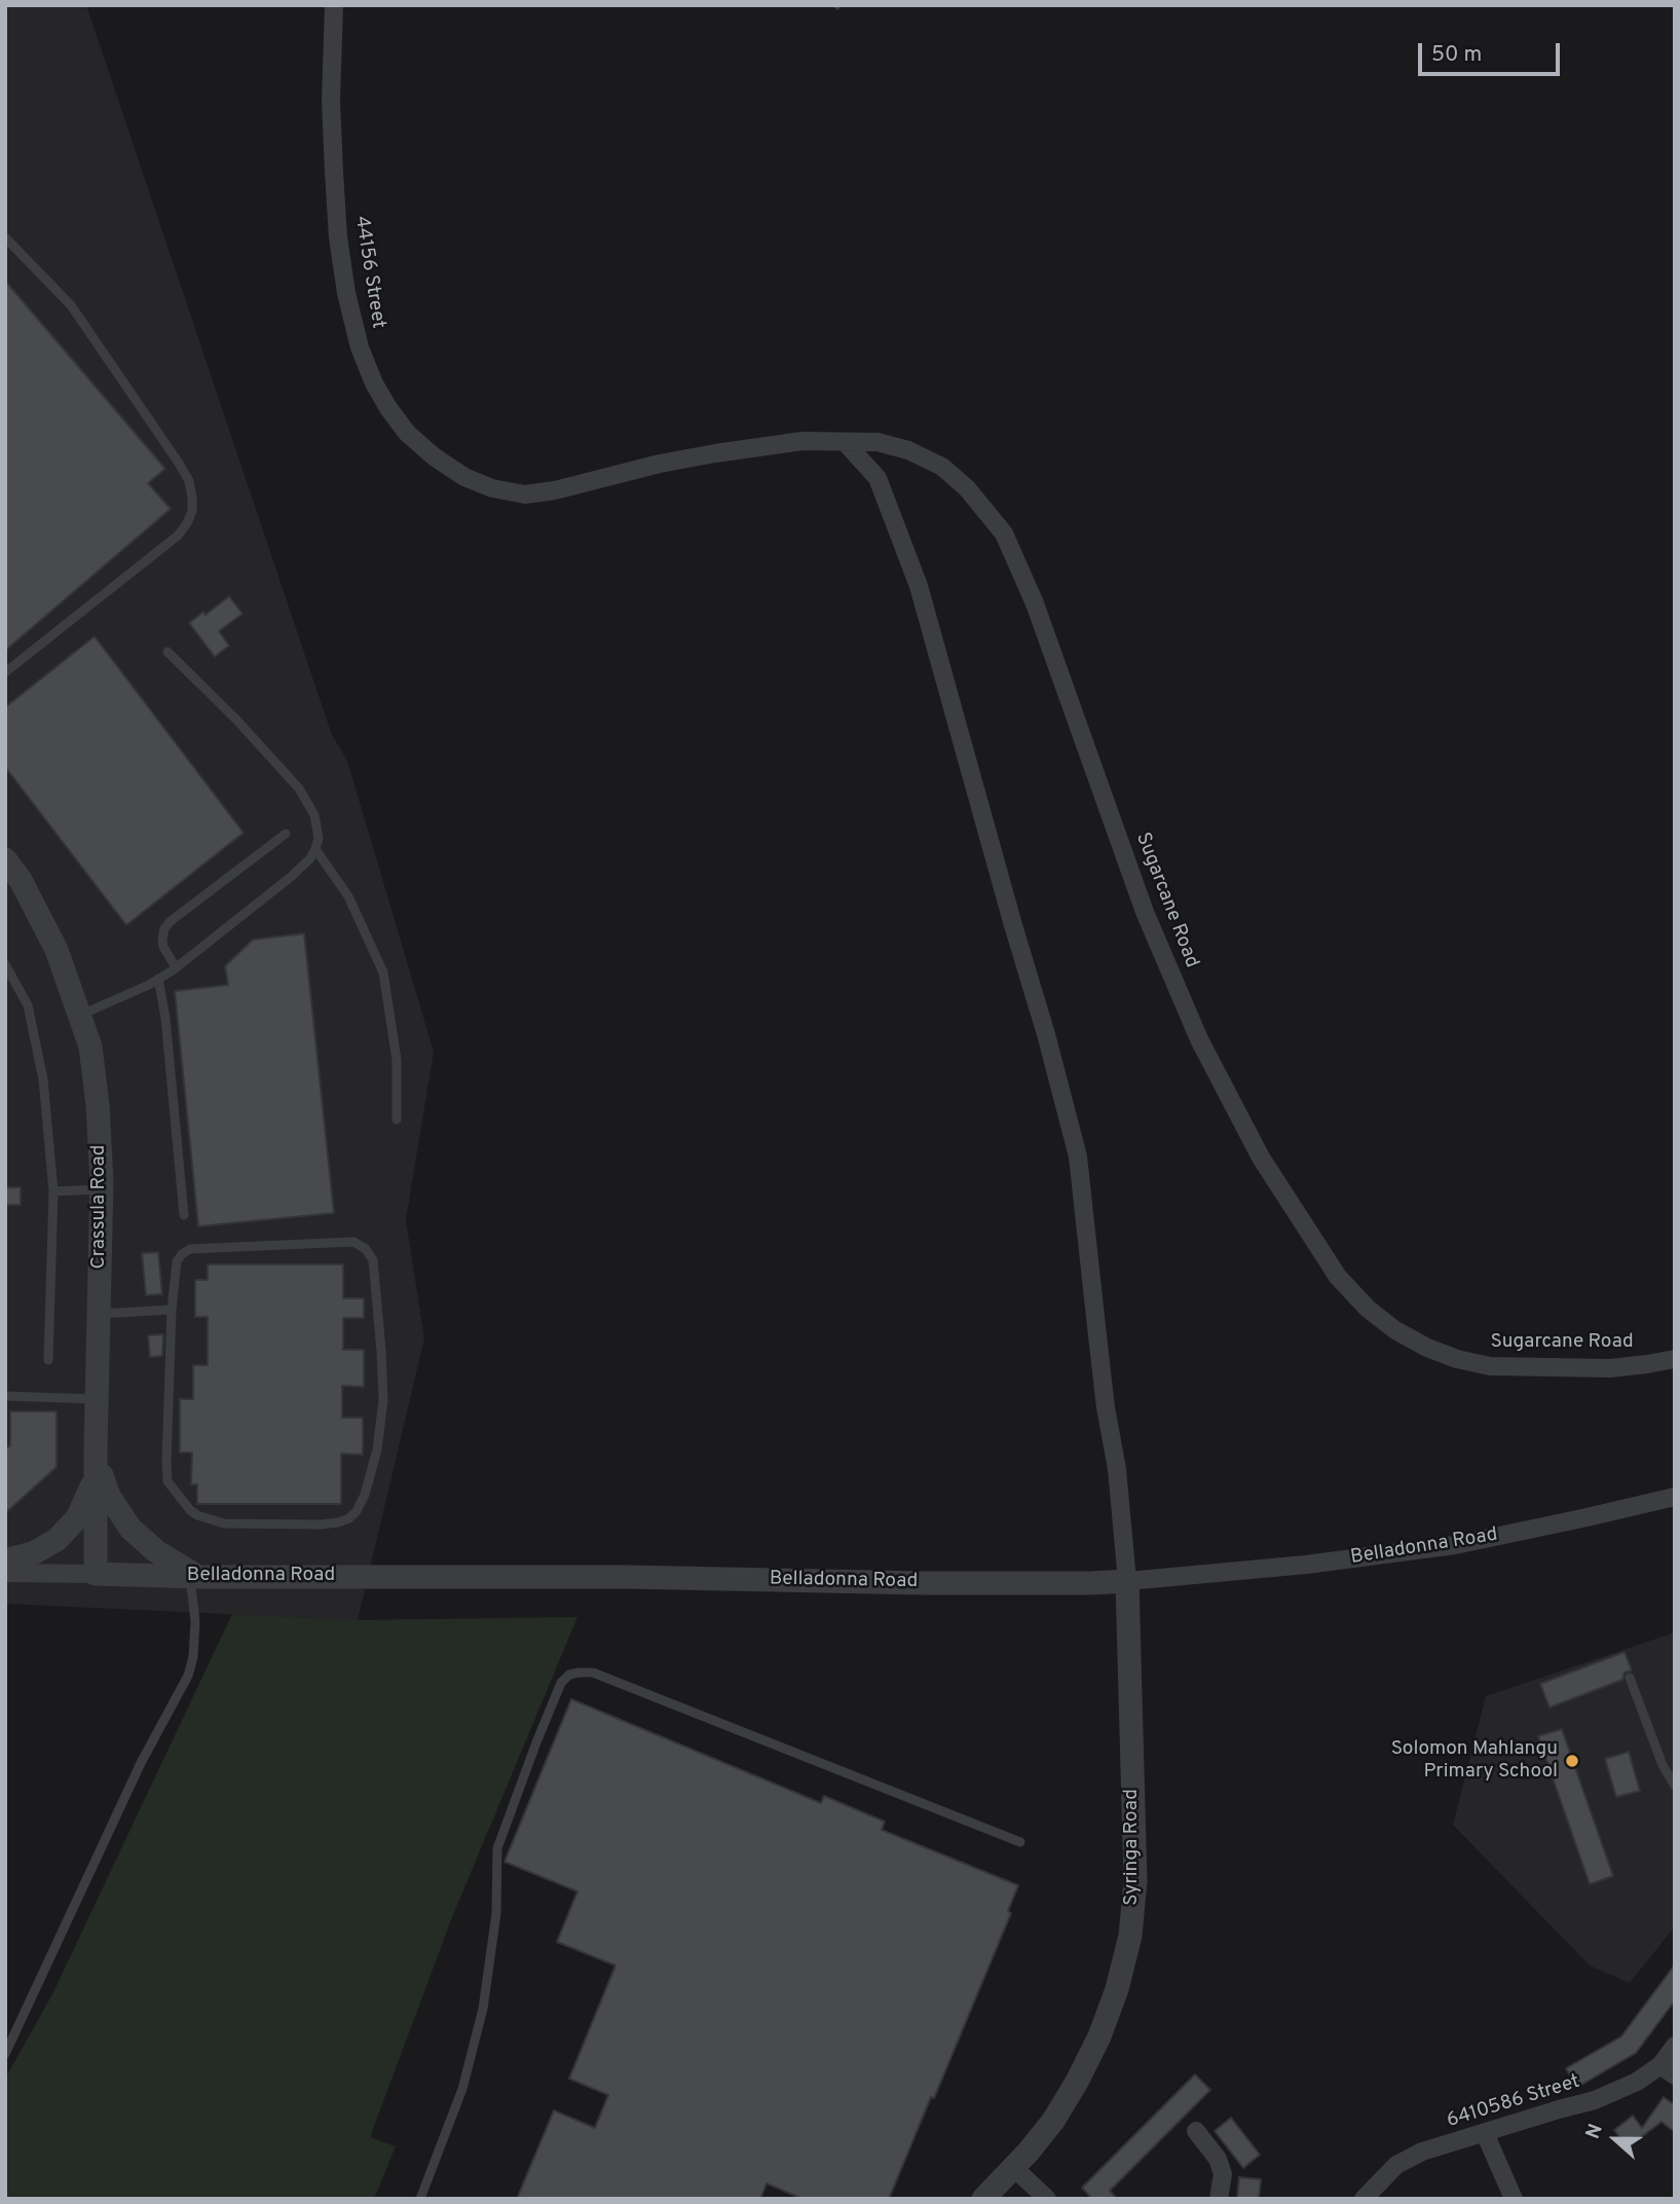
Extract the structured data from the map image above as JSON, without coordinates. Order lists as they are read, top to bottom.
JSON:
{
  "streets": {
    "street": [
      "44156 Street",
      "Sugarcane Road",
      "Crassula Road",
      "Belladonna Road",
      "Syringa Road",
      "6410586 Street"
    ]
  },
  "crossings": [
    ["44156 Street", "Sugarcane Road"],
    ["Crassula Road", "Belladonna Road"],
    ["Belladonna Road", "Syringa Road"]
  ],
  "places": ["Solomon Mahlangu Primary School"],
  "scale_bar": "50 m",
  "north": "left"
}
